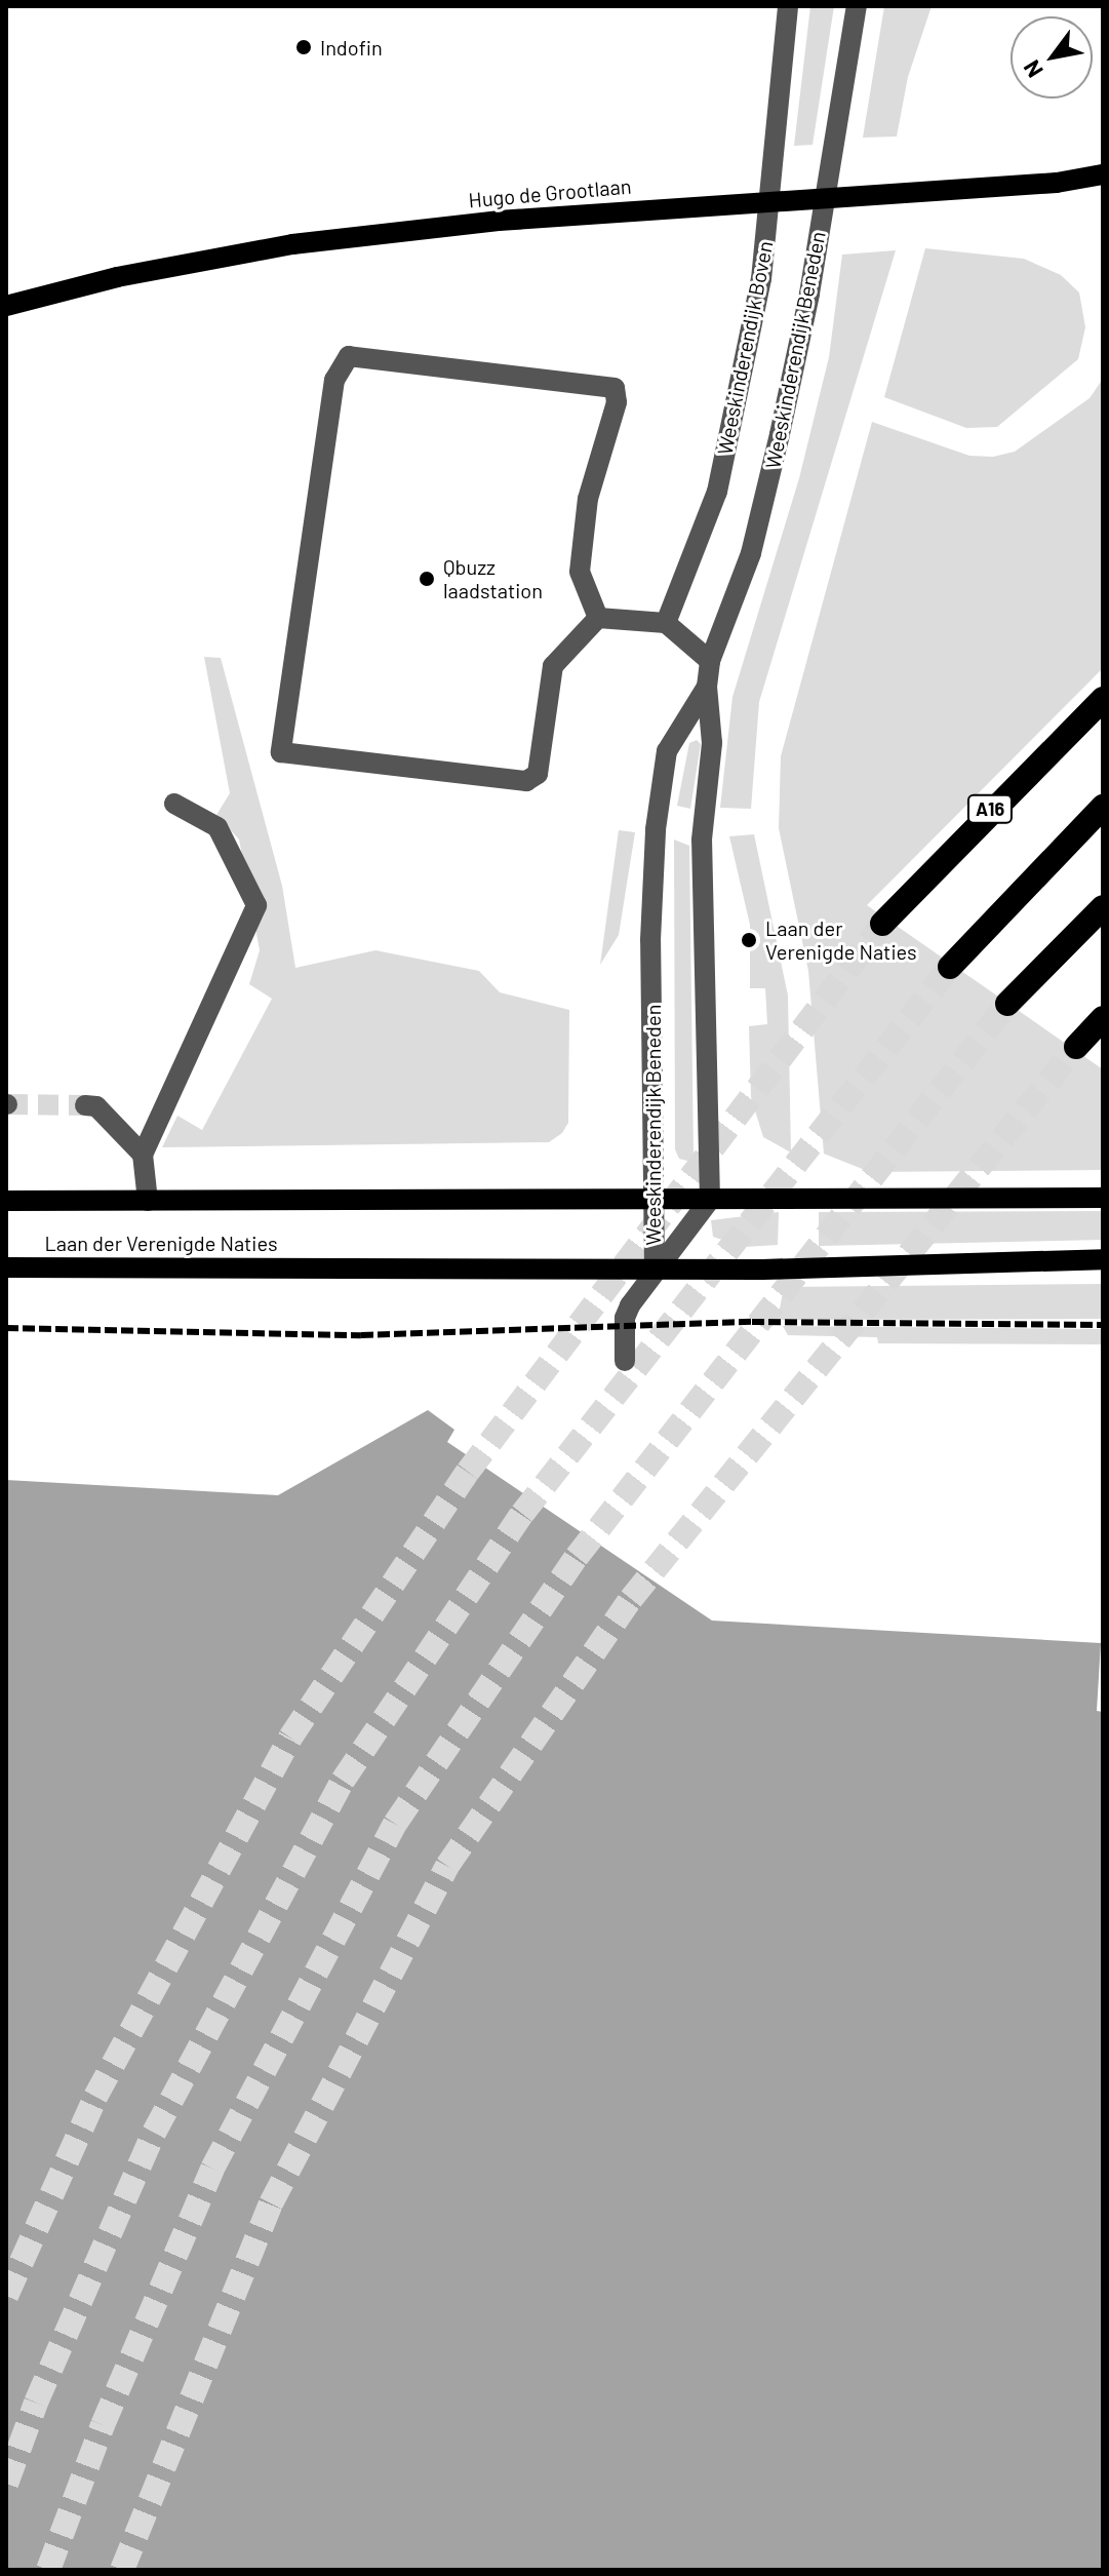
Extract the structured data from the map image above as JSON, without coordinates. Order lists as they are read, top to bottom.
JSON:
{
  "streets": {
    "highway": ["A16"],
    "main road": ["Hugo de Grootlaan", "Laan der Verenigde Naties"],
    "street": ["Weeskinderendijk Boven", "Weeskinderendijk Beneden"]
  },
  "crossings": [
    ["Weeskinderendijk Beneden", "Laan der Verenigde Naties"]
  ],
  "places": ["Indofin", "Qbuzz laadstation", "Laan der Verenigde Naties"],
  "north": "bottom left"
}
